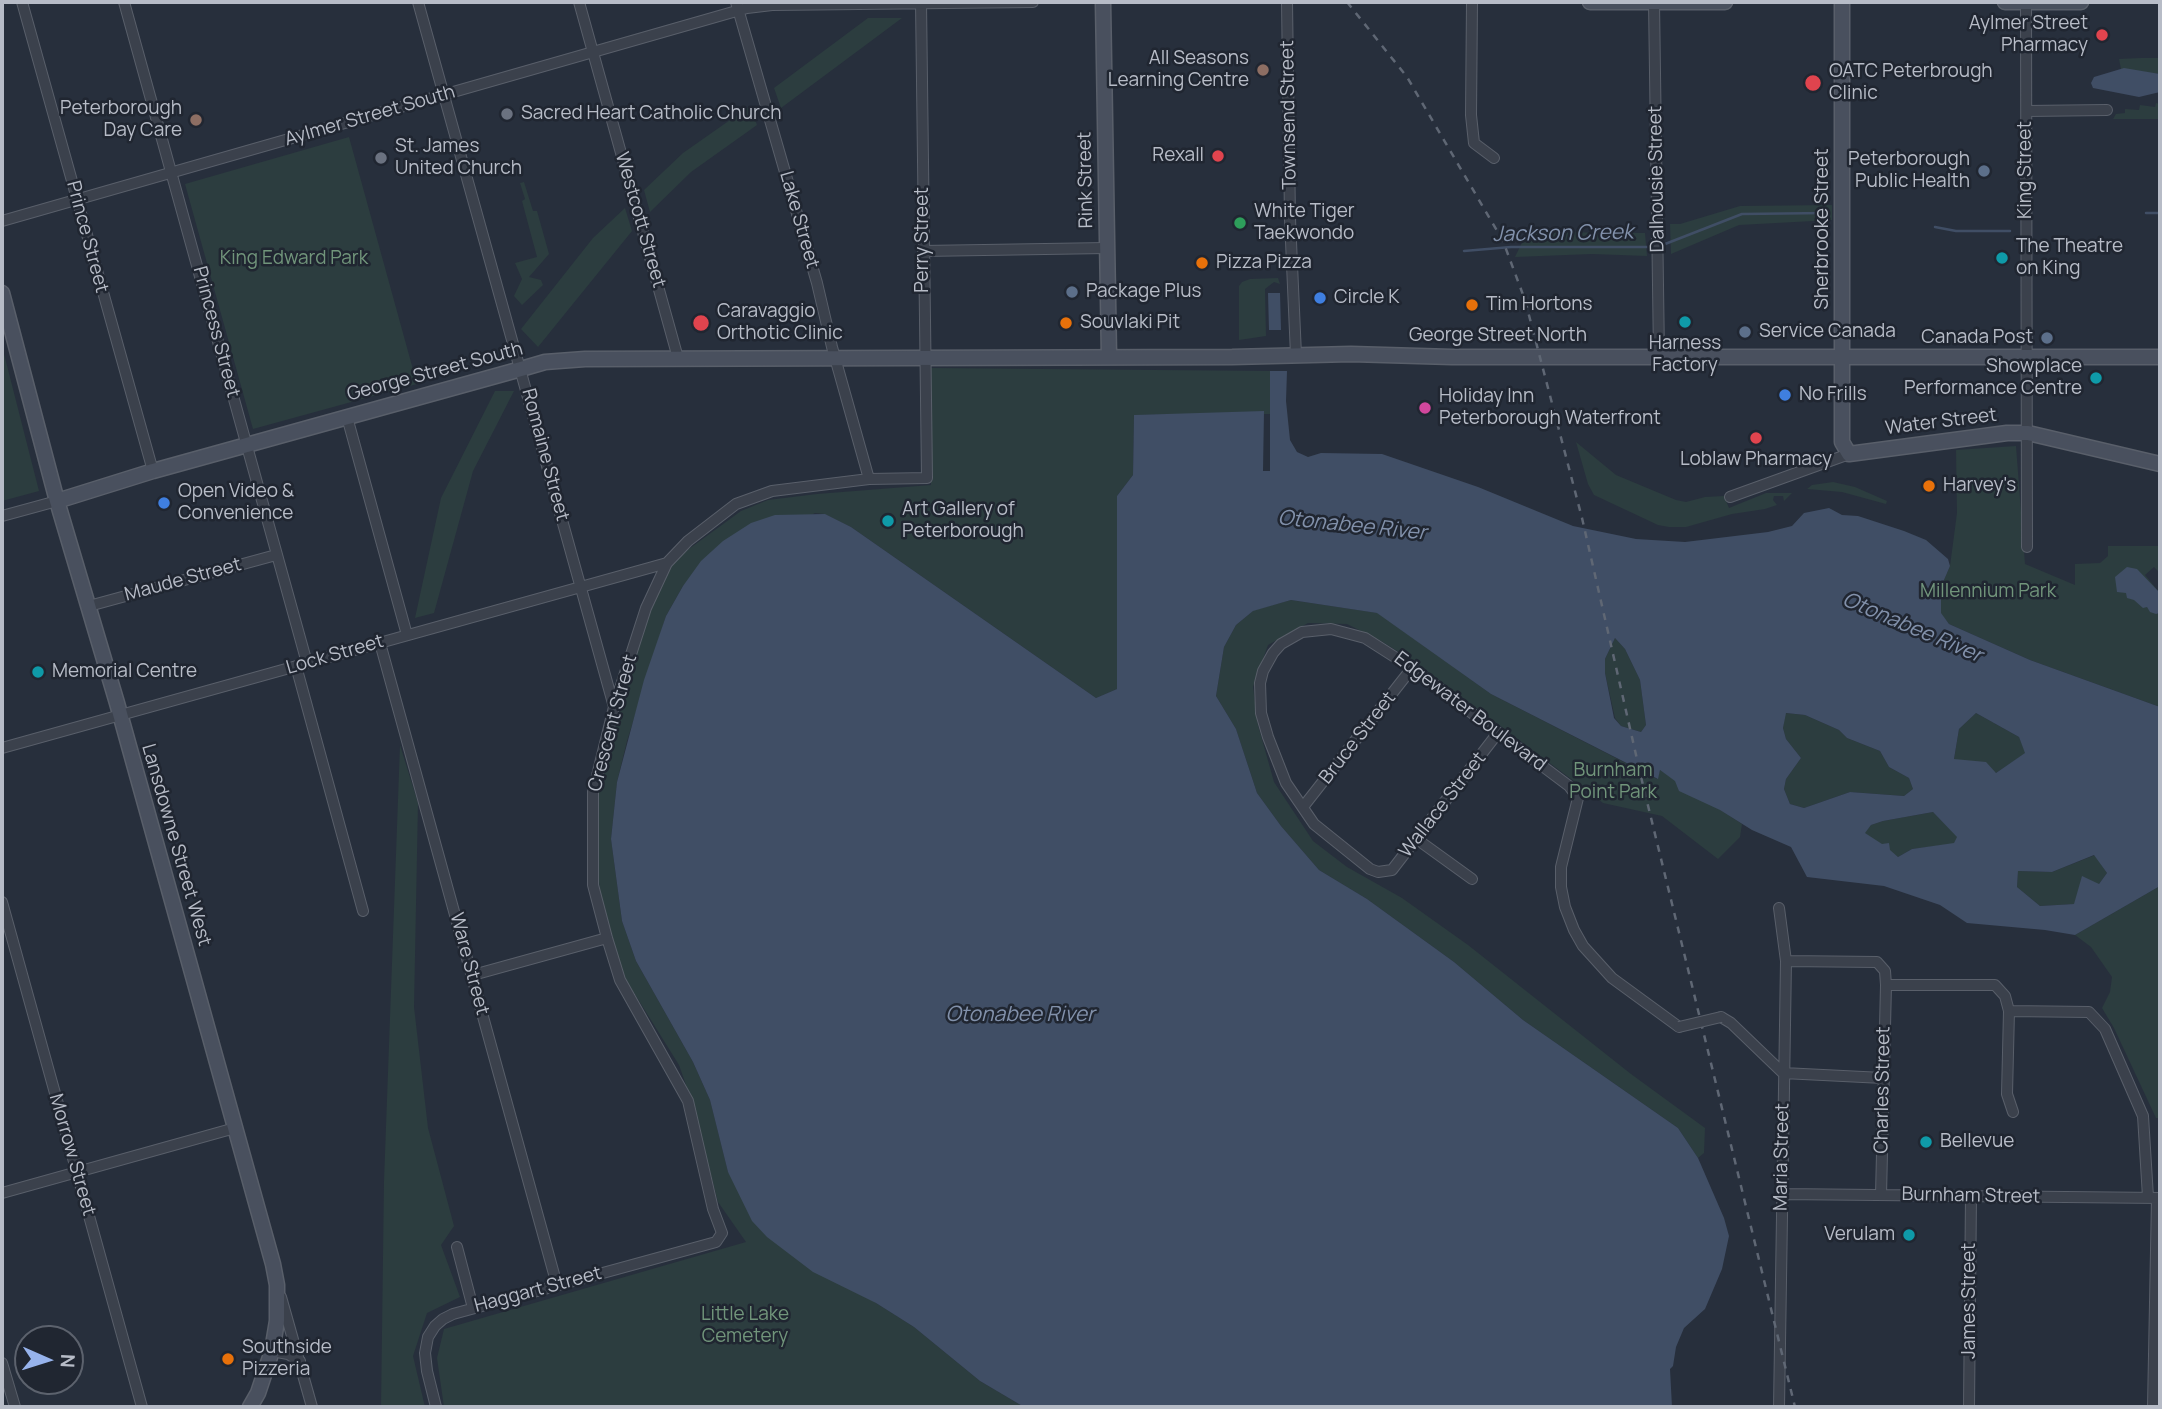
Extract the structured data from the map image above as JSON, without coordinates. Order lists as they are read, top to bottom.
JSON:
{
  "streets": {
    "main road": [
      "Rink Street",
      "Sherbrooke Street",
      "George Street North",
      "George Street South",
      "Water Street",
      "Lansdowne Street West"
    ],
    "street": [
      "Townsend Street",
      "Aylmer Street South",
      "King Street",
      "Dalhousie Street",
      "Westcott Street",
      "Lake Street",
      "Prince Street",
      "Perry Street",
      "Princess Street",
      "Romaine Street",
      "Maude Street",
      "Lock Street",
      "Edgewater Boulevard",
      "Crescent Street",
      "Bruce Street",
      "Wallace Street",
      "Ware Street",
      "Charles Street",
      "Morrow Street",
      "Maria Street",
      "Burnham Street",
      "Haggart Street",
      "James Street"
    ]
  },
  "crossings": [
    ["Townsend Street", "George Street North"],
    ["Aylmer Street South", "Westcott Street"],
    ["Aylmer Street South", "Lake Street"],
    ["Aylmer Street South", "Prince Street"],
    ["Aylmer Street South", "Perry Street"],
    ["Aylmer Street South", "Princess Street"],
    ["Aylmer Street South", "Romaine Street"],
    ["King Street", "George Street North"],
    ["King Street", "Water Street"],
    ["Dalhousie Street", "George Street North"],
    ["Rink Street", "George Street North"],
    ["Westcott Street", "George Street South"],
    ["Lake Street", "George Street North"],
    ["Lake Street", "George Street South"],
    ["Lake Street", "Crescent Street"],
    ["Sherbrooke Street", "George Street North"],
    ["Sherbrooke Street", "Water Street"],
    ["Prince Street", "George Street South"],
    ["Perry Street", "George Street North"],
    ["Perry Street", "Crescent Street"],
    ["Princess Street", "George Street South"],
    ["Princess Street", "Maude Street"],
    ["Princess Street", "Lock Street"],
    ["George Street North", "George Street South"],
    ["George Street South", "Romaine Street"],
    ["George Street South", "Lansdowne Street West"],
    ["Romaine Street", "Lock Street"],
    ["Romaine Street", "Crescent Street"],
    ["Maude Street", "Lansdowne Street West"],
    ["Lock Street", "Crescent Street"],
    ["Lock Street", "Lansdowne Street West"],
    ["Lock Street", "Ware Street"],
    ["Edgewater Boulevard", "Bruce Street"],
    ["Edgewater Boulevard", "Wallace Street"],
    ["Edgewater Boulevard", "Maria Street"],
    ["Crescent Street", "Haggart Street"],
    ["Ware Street", "Haggart Street"],
    ["Charles Street", "Burnham Street"],
    ["Maria Street", "Burnham Street"],
    ["Burnham Street", "James Street"]
  ],
  "water": ["Jackson Creek", "Otonabee River"],
  "parks": [
    "King Edward Park",
    "Millennium Park",
    "Burnham Point Park",
    "Little Lake Cemetery"
  ],
  "places": [
    "Aylmer Street Pharmacy",
    "All Seasons Learning Centre",
    "OATC Peterbrough Clinic",
    "Sacred Heart Catholic Church",
    "Peterborough Day Care",
    "Rexall",
    "St. James United Church",
    "Peterborough Public Health",
    "White Tiger Taekwondo",
    "The Theatre on King",
    "Pizza Pizza",
    "Package Plus",
    "Circle K",
    "Tim Hortons",
    "Harness Factory",
    "Caravaggio Orthotic Clinic",
    "Souvlaki Pit",
    "Service Canada",
    "Canada Post",
    "Showplace Performance Centre",
    "No Frills",
    "Holiday Inn Peterborough Waterfront",
    "Loblaw Pharmacy",
    "Harvey's",
    "Open Video & Convenience",
    "Art Gallery of Peterborough",
    "Memorial Centre",
    "Bellevue",
    "Verulam",
    "Southside Pizzeria"
  ],
  "north": "right"
}
